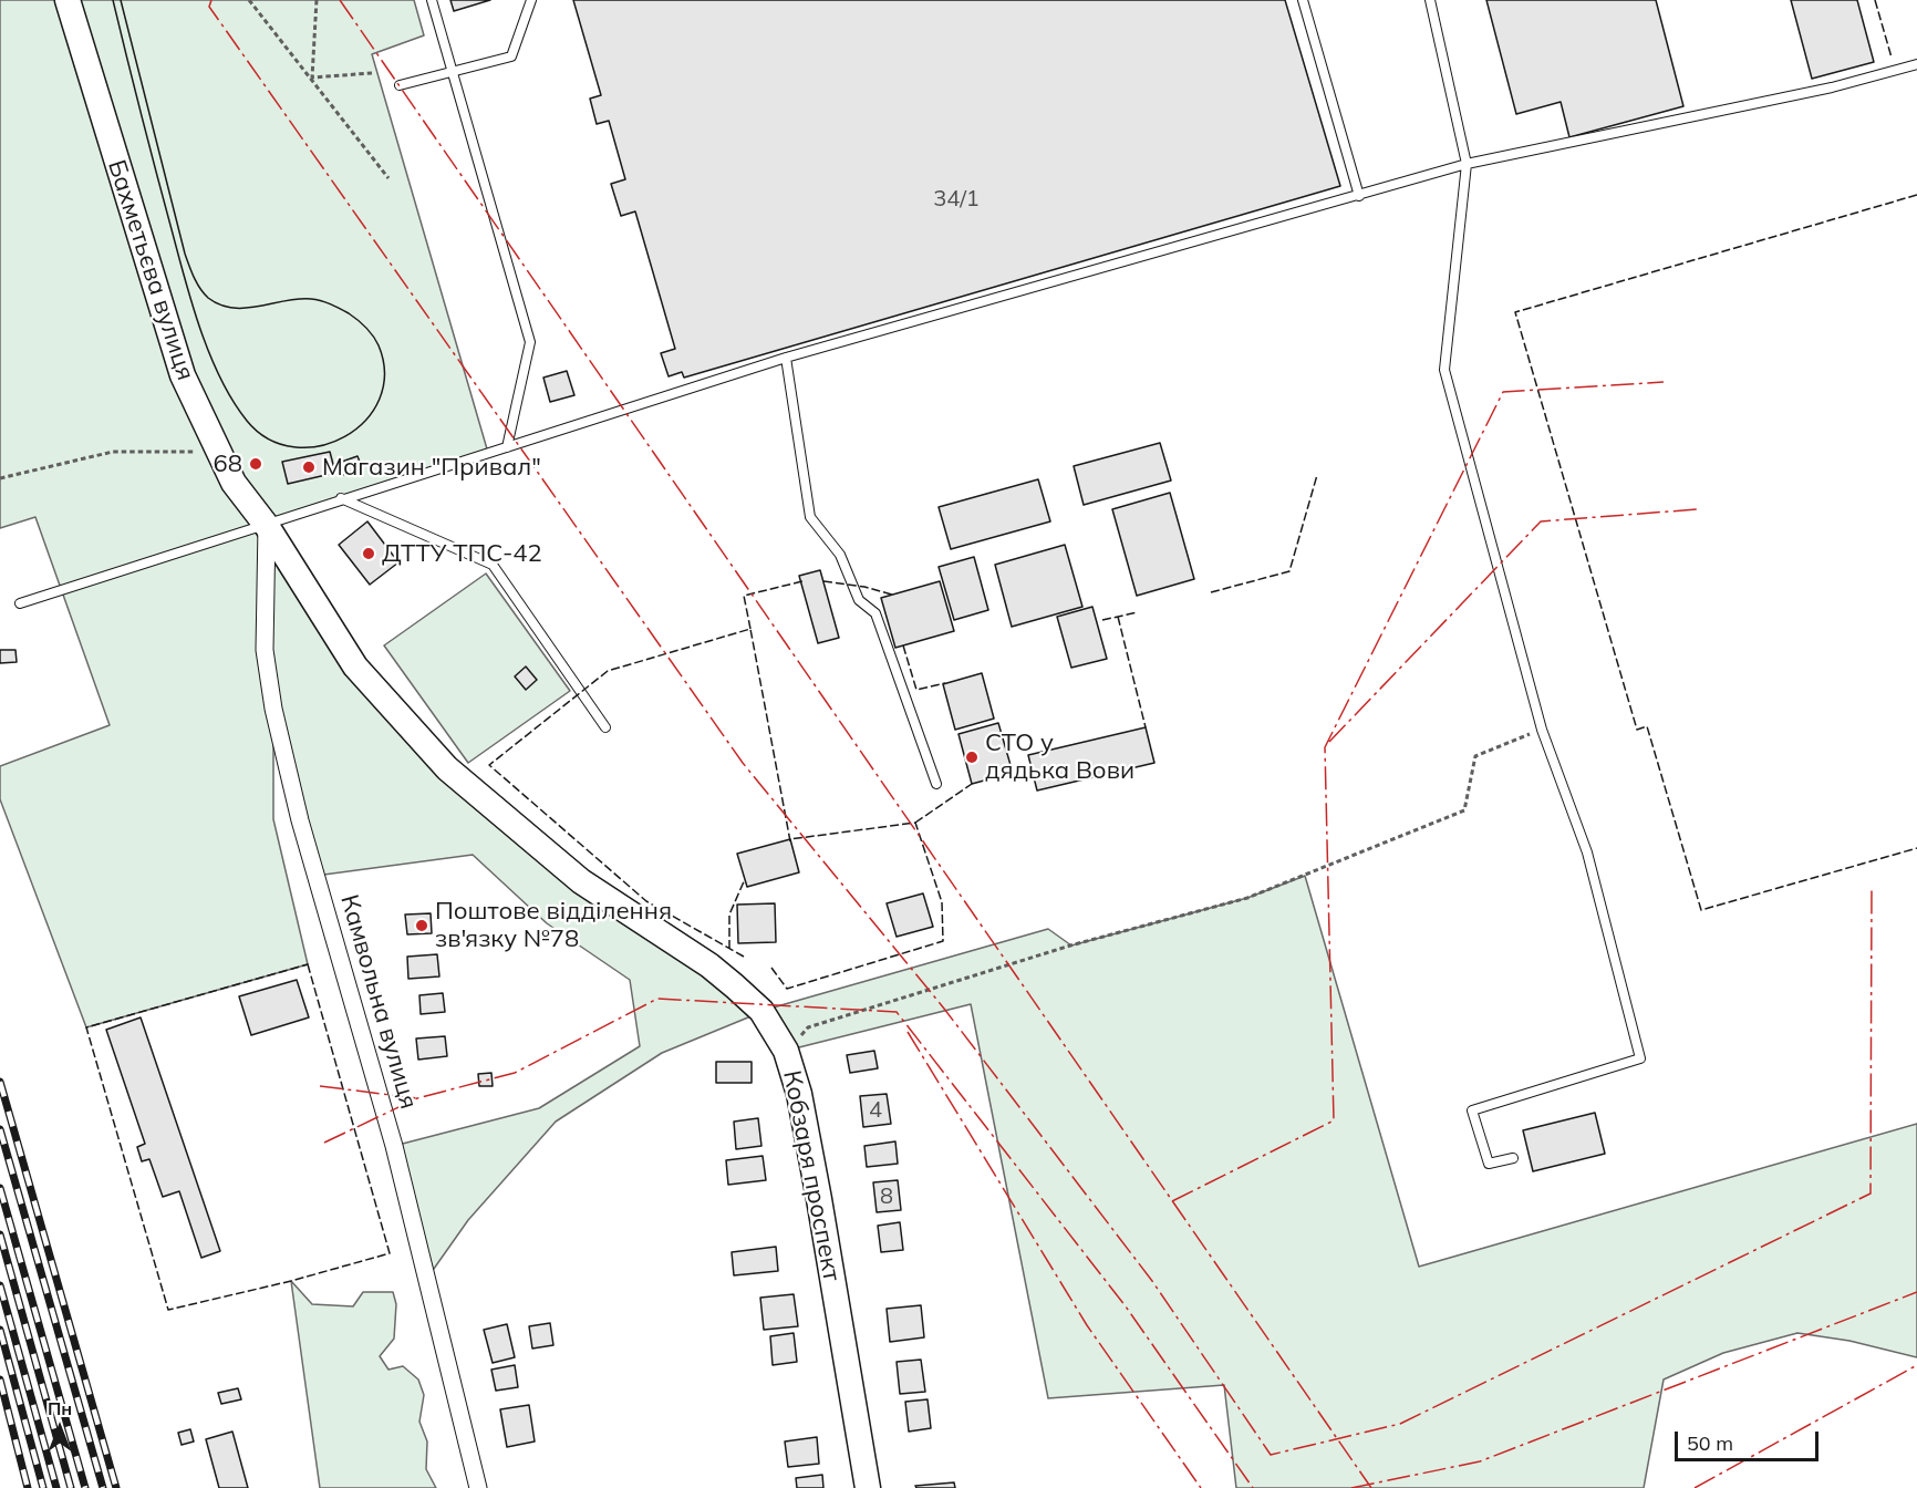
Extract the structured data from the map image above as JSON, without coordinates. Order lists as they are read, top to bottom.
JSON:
{
  "streets": {
    "main road": ["Бахметьєва вулиця", "Кобзаря проспект"],
    "street": ["Камвольна вулиця"]
  },
  "crossings": [
    ["Бахметьєва вулиця", "Камвольна вулиця"],
    ["Бахметьєва вулиця", "Кобзаря проспект"],
    ["Камвольна вулиця", "Кобзаря проспект"]
  ],
  "places": [
    "68",
    "Магазин \"Привал\"",
    "ДТТУ ТПС-42",
    "СТО у дядька Вови",
    "Поштове відділення зв'язку №78"
  ],
  "house_numbers": ["34/1", "4", "8"],
  "scale_bar": "50 m",
  "north": "top"
}
